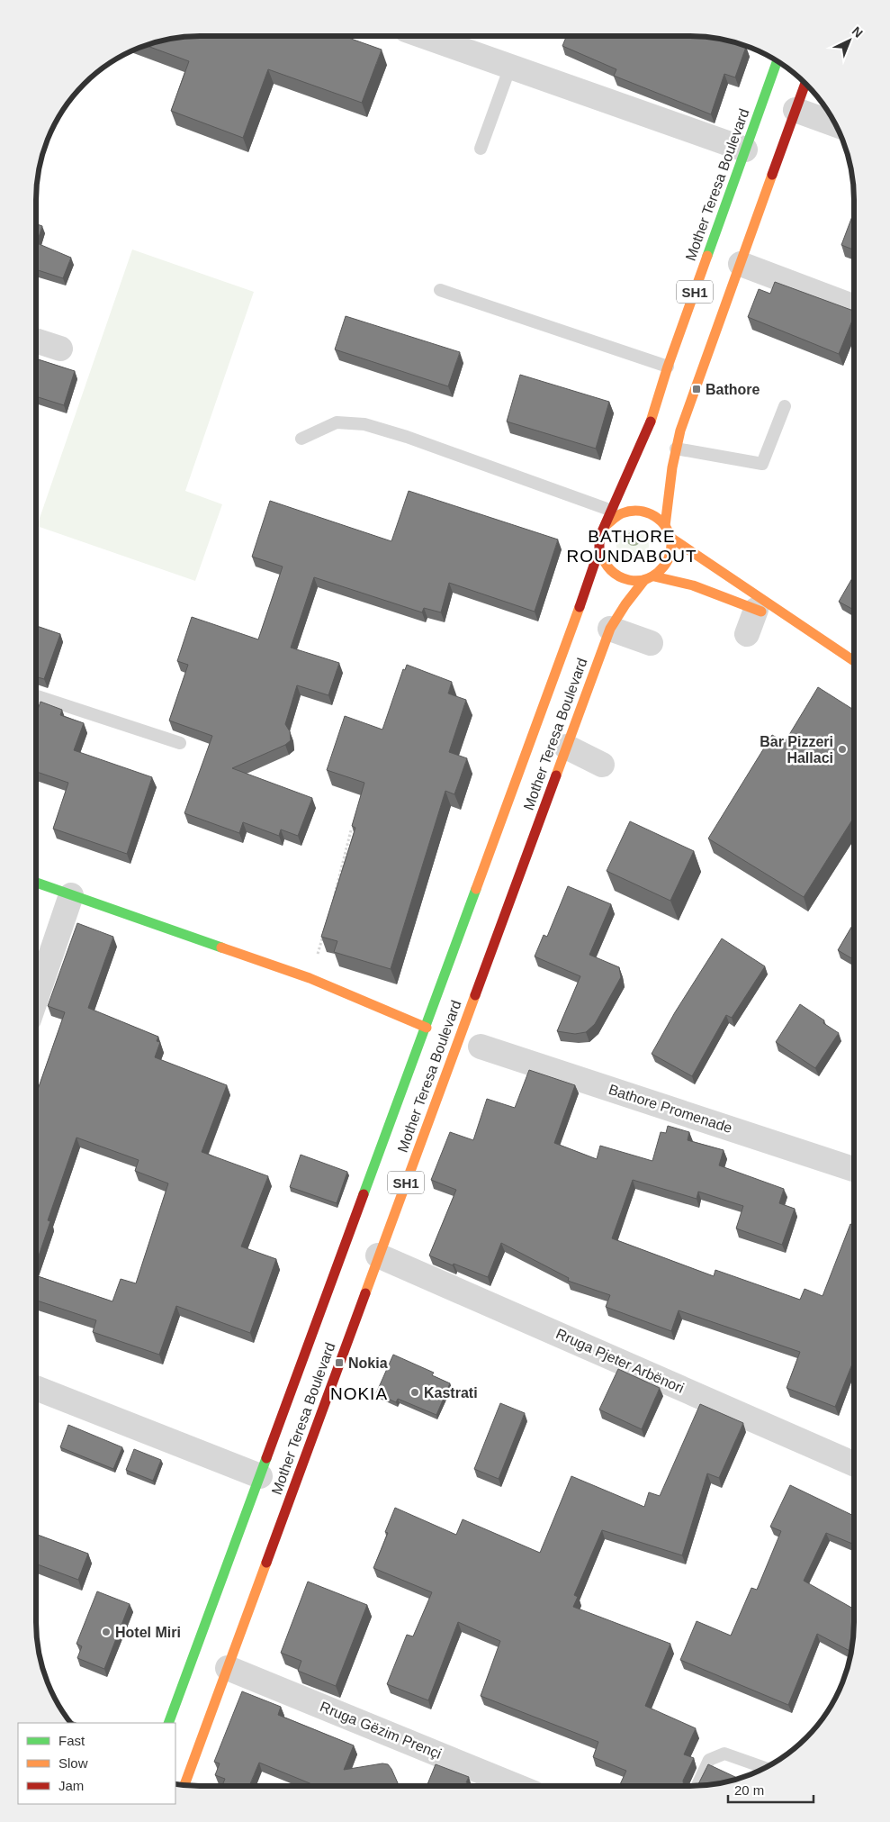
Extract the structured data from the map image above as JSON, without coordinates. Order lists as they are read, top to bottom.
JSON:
{
  "streets": {
    "main road": ["Mother Teresa Boulevard", "SH1"],
    "street": ["Bathore Promenade", "Rruga Pjeter Arbënori", "Rruga Gëzim Prençi"]
  },
  "crossings": [
    ["Mother Teresa Boulevard", "SH1"],
    ["Mother Teresa Boulevard", "Bathore Promenade"],
    ["Mother Teresa Boulevard", "Rruga Pjeter Arbënori"],
    ["Mother Teresa Boulevard", "Rruga Gëzim Prençi"]
  ],
  "districts": ["BATHORE ROUNDABOUT", "NOKIA"],
  "places": {
    "transit": ["Bathore", "Nokia"],
    "other": ["Bar Pizzeri Hallaci", "Kastrati", "Hotel Miri"]
  },
  "legend": ["Fast", "Slow", "Jam"],
  "scale_bar": "20 m",
  "north": "top right"
}
